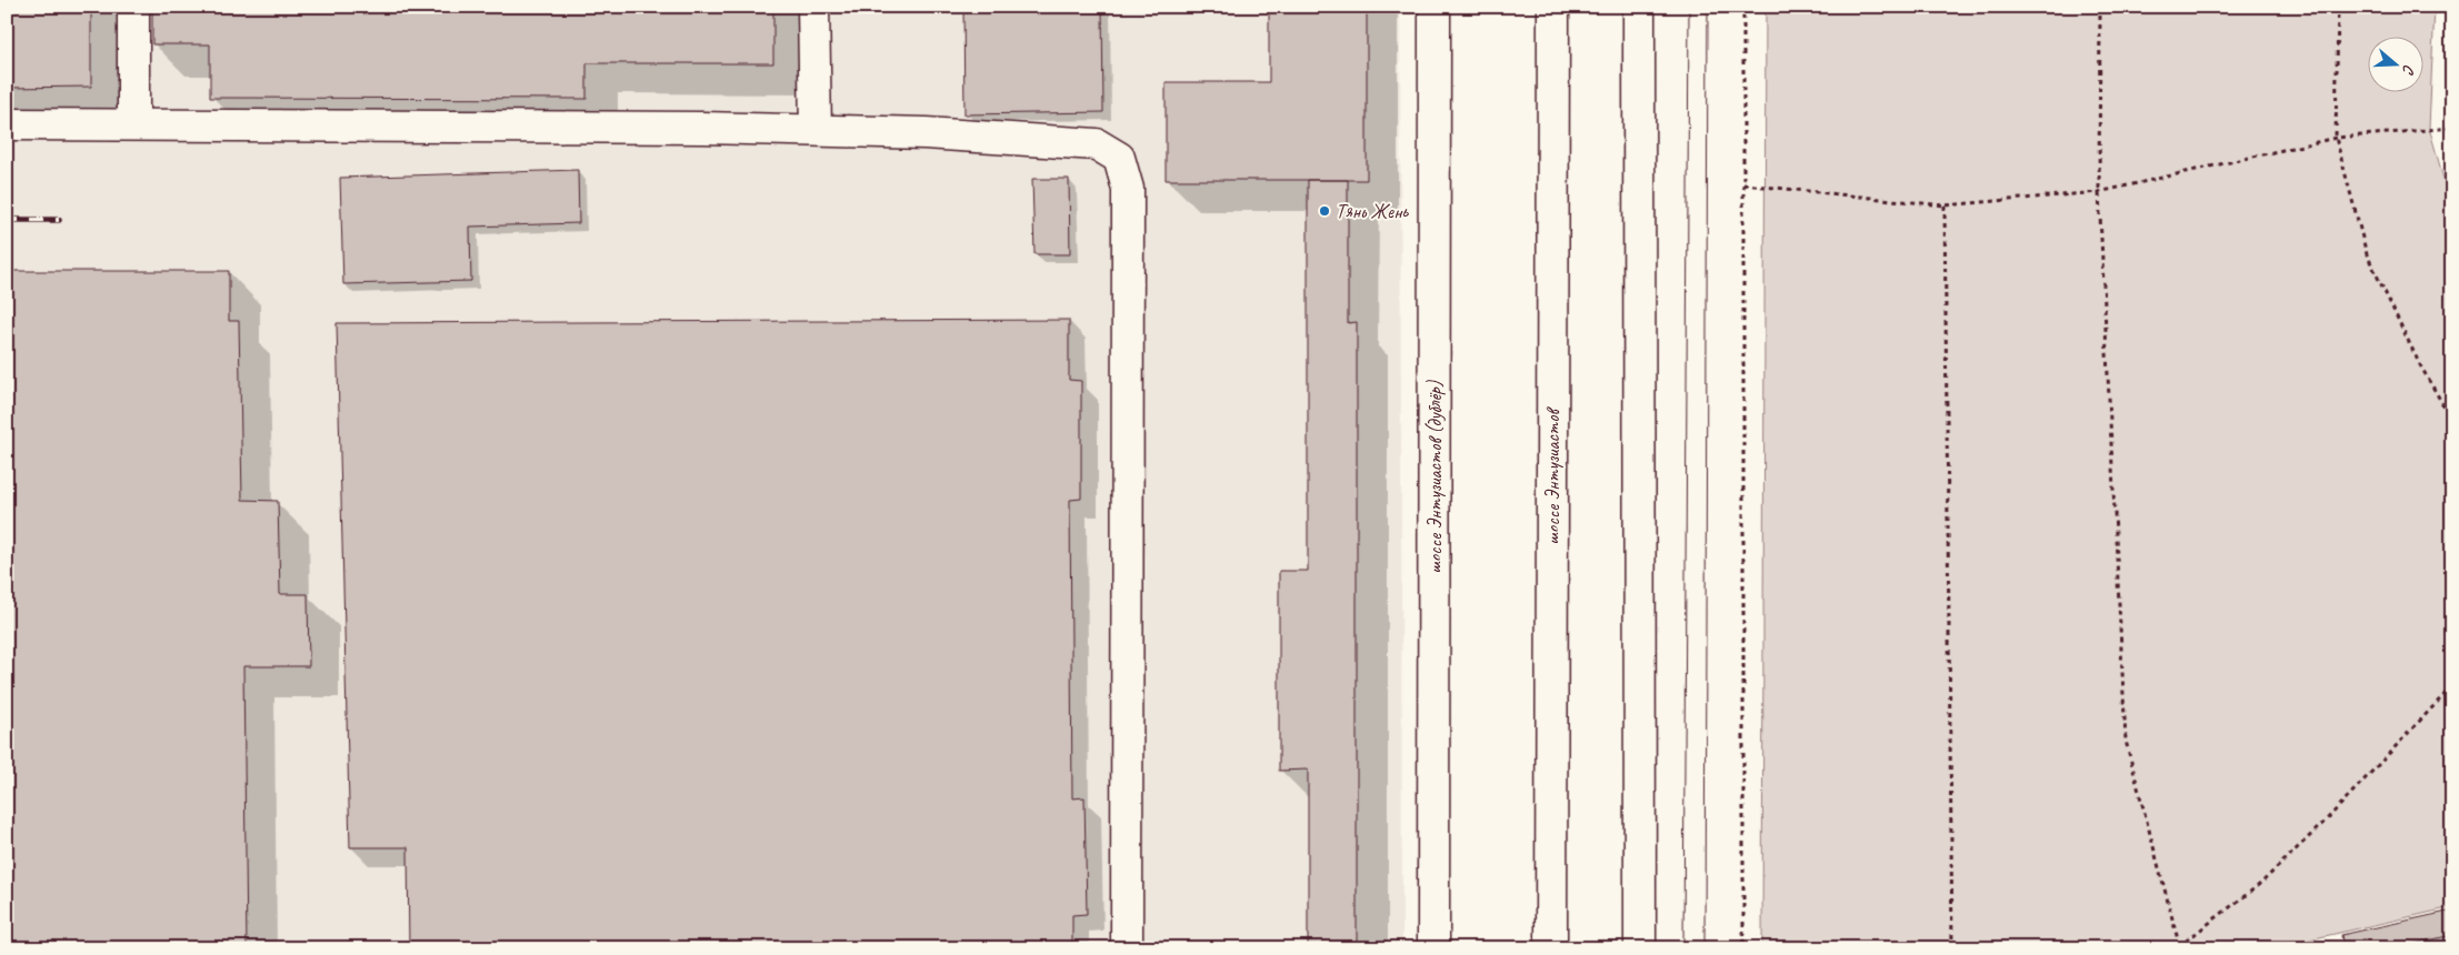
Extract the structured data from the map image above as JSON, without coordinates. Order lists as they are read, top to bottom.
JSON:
{
  "streets": {
    "main road": ["шоссе Энтузиастов (дублёр)", "шоссе Энтузиастов"]
  },
  "places": ["Тянь Жень"],
  "north": "right"
}
